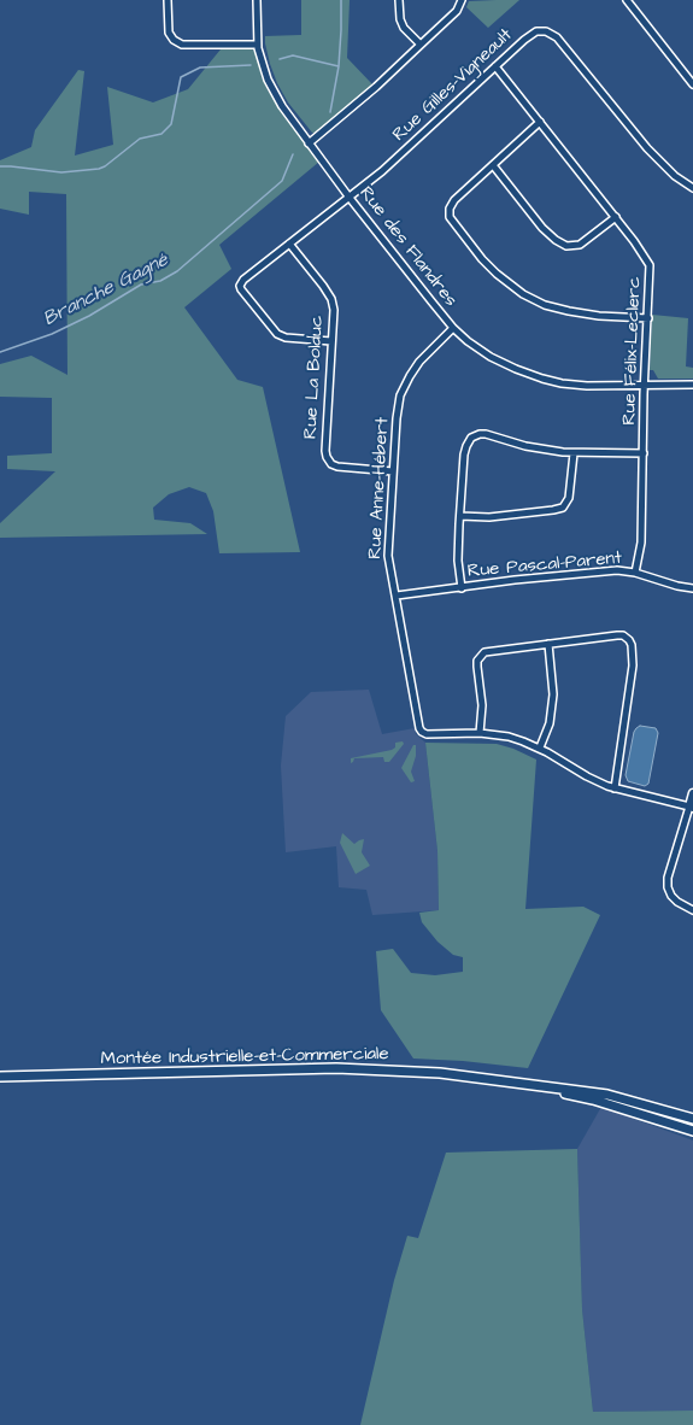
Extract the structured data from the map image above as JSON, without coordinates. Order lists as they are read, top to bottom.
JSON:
{
  "streets": {
    "main road": ["Montée Industrielle-et-Commerciale"],
    "street": [
      "Rue Gilles-Vigneault",
      "Rue des Flandres",
      "Rue Félix-Leclerc",
      "Rue La Bolduc",
      "Rue Anne-Hébert",
      "Rue Pascal-Parent"
    ]
  },
  "crossings": [
    ["Rue Gilles-Vigneault", "Rue des Flandres"],
    ["Rue Gilles-Vigneault", "Rue Félix-Leclerc"],
    ["Rue Gilles-Vigneault", "Rue La Bolduc"],
    ["Rue des Flandres", "Rue Félix-Leclerc"],
    ["Rue des Flandres", "Rue Anne-Hébert"],
    ["Rue Félix-Leclerc", "Rue Pascal-Parent"],
    ["Rue La Bolduc", "Rue Anne-Hébert"],
    ["Rue Anne-Hébert", "Rue Pascal-Parent"]
  ],
  "water": ["Branche Gagné"]
}
